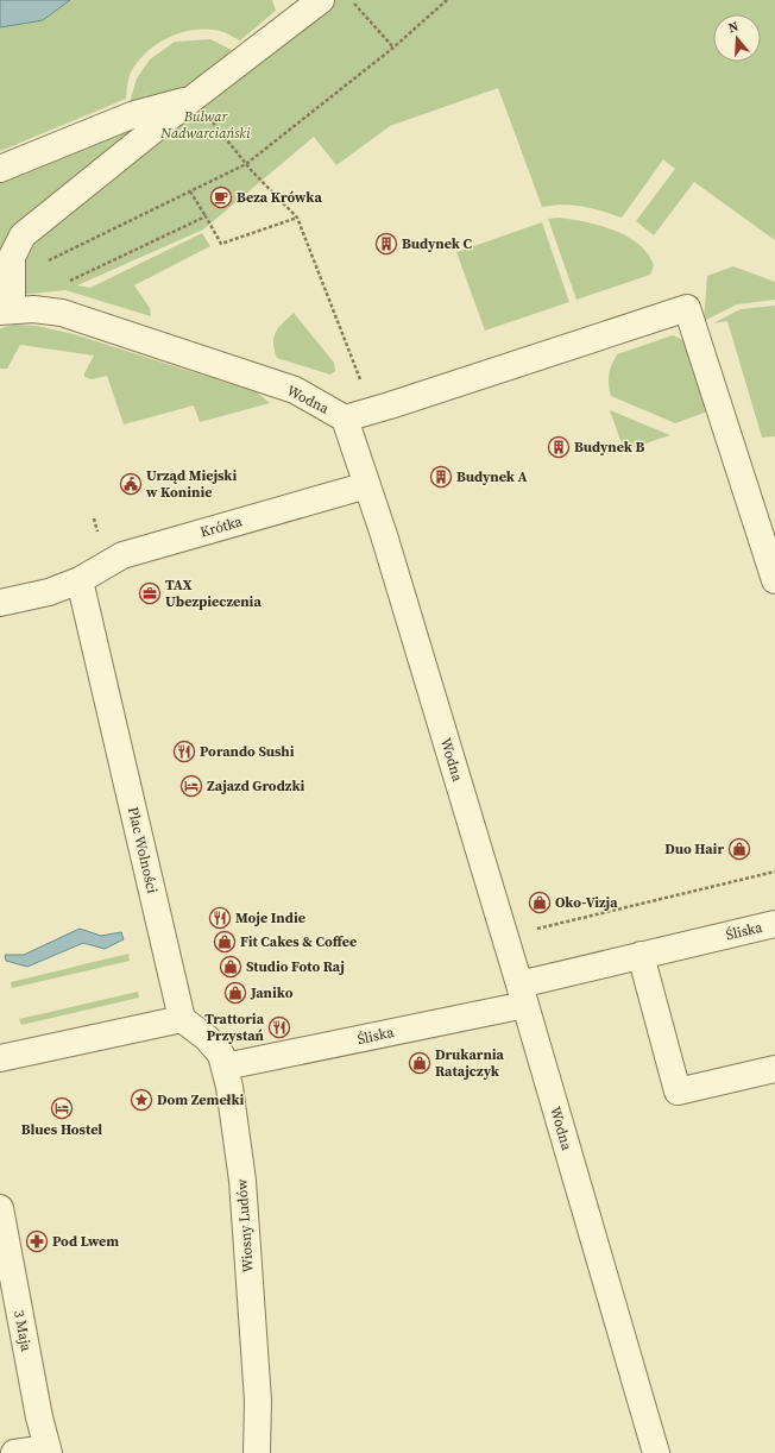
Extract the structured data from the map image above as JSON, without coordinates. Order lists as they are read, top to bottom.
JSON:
{
  "streets": {
    "street": [
      "Wodna",
      "Krótka",
      "Plac Wolności",
      "Śliska",
      "Wiosny Ludów",
      "3 Maja"
    ]
  },
  "crossings": [
    ["Wodna", "Krótka"],
    ["Wodna", "Śliska"],
    ["Krótka", "Plac Wolności"],
    ["Plac Wolności", "Wiosny Ludów"],
    ["Śliska", "Wiosny Ludów"]
  ],
  "parks": ["Bulwar Nadwarciański"],
  "places": {
    "cafe": ["Beza Krówka"],
    "building": ["Budynek C", "Budynek B", "Budynek A"],
    "public building": ["Urząd Miejski w Koninie"],
    "office": ["TAX Ubezpieczenia"],
    "restaurant": ["Porando Sushi", "Moje Indie", "Trattoria Przystań"],
    "hotel": ["Zajazd Grodzki", "Blues Hostel"],
    "shop": [
      "Duo Hair",
      "Oko-Vizja",
      "Fit Cakes & Coffee",
      "Studio Foto Raj",
      "Janiko",
      "Drukarnia Ratajczyk"
    ],
    "place": ["Dom Zemełki"],
    "pharmacy": ["Pod Lwem"]
  },
  "north": "top"
}
